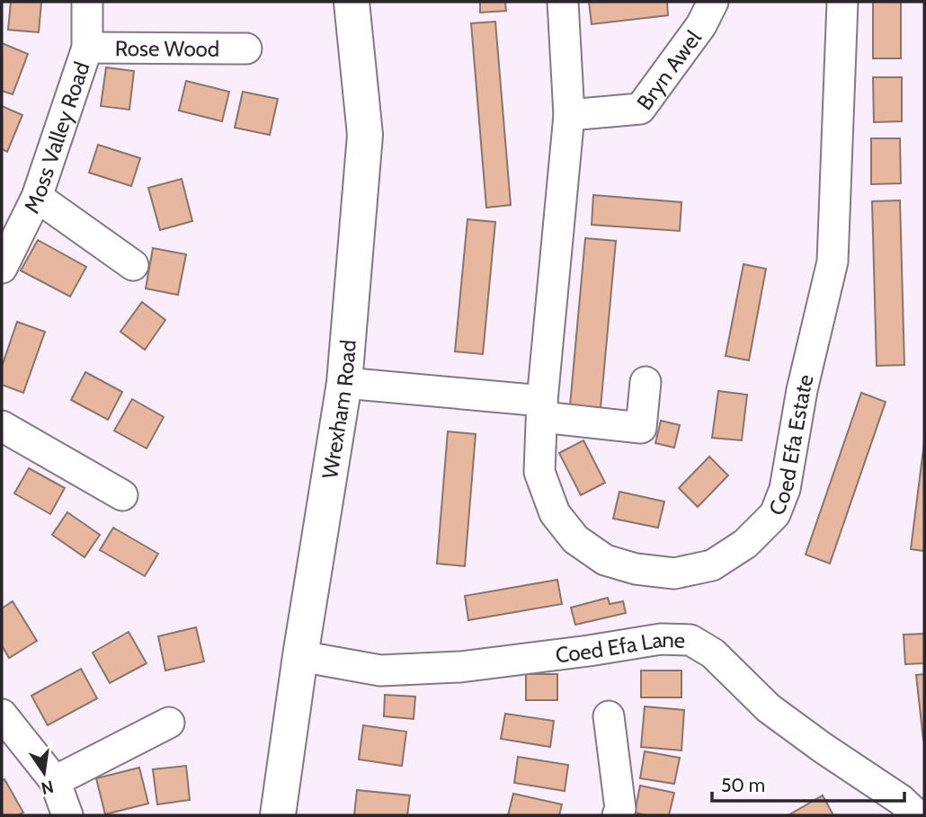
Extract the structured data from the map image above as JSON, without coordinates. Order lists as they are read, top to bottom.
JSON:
{
  "streets": {
    "main road": ["Wrexham Road"],
    "street": [
      "Rose Wood",
      "Bryn Awel",
      "Moss Valley Road",
      "Coed Efa Estate",
      "Coed Efa Lane"
    ]
  },
  "crossings": [
    ["Rose Wood", "Moss Valley Road"],
    ["Bryn Awel", "Coed Efa Estate"],
    ["Wrexham Road", "Coed Efa Lane"]
  ],
  "scale_bar": "50 m",
  "north": "bottom"
}
